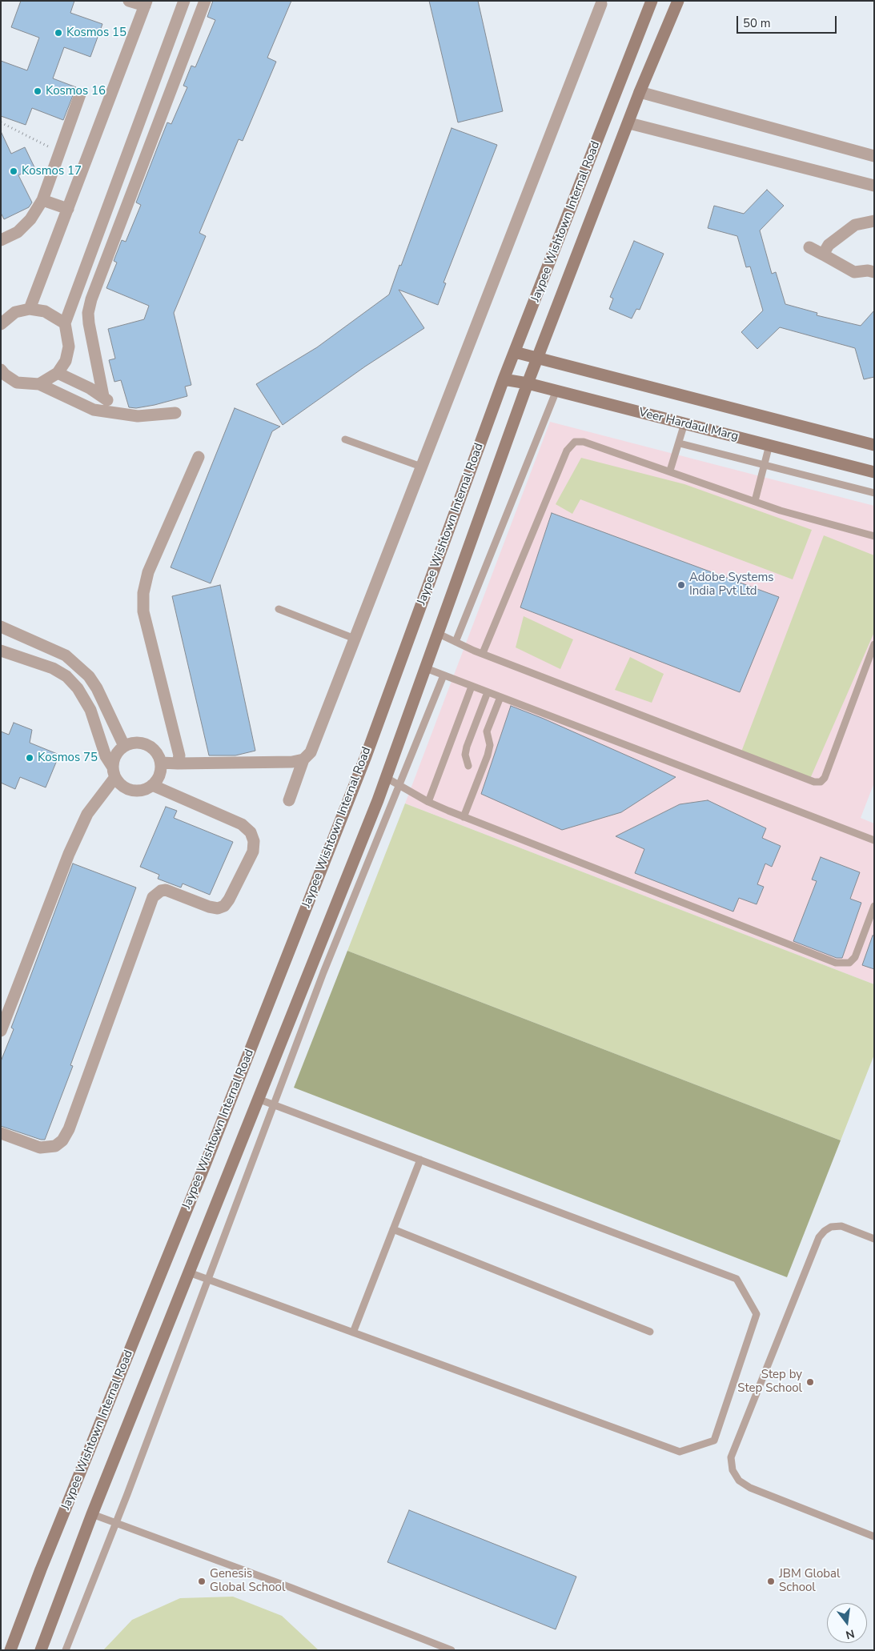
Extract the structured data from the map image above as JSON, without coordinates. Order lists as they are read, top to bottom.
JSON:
{
  "streets": {
    "street": ["Jaypee Wishtown Internal Road", "Veer Hardaul Marg"]
  },
  "crossings": [
    ["Jaypee Wishtown Internal Road", "Veer Hardaul Marg"]
  ],
  "places": [
    "Kosmos 15",
    "Kosmos 16",
    "Kosmos 17",
    "Adobe Systems India Pvt Ltd",
    "Kosmos 75",
    "Step by Step School",
    "Genesis Global School",
    "JBM Global School"
  ],
  "scale_bar": "50 m",
  "north": "bottom"
}
